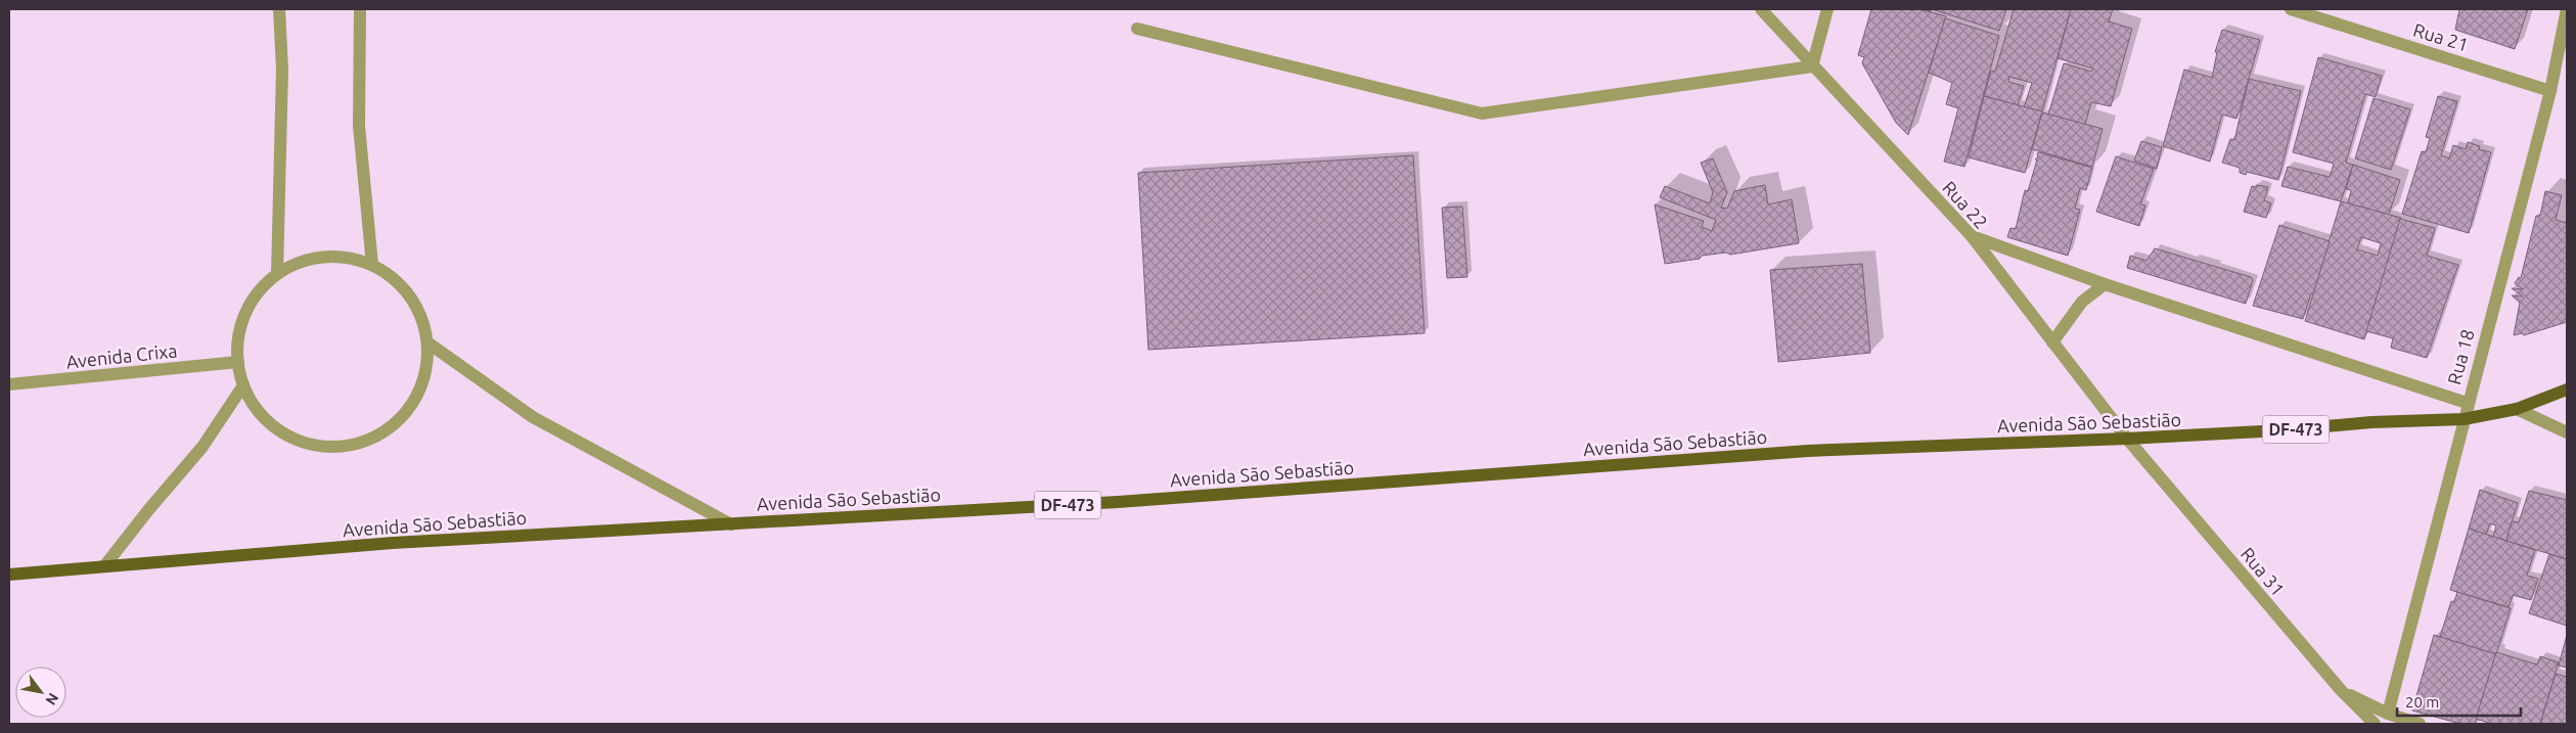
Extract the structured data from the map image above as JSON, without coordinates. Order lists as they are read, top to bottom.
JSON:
{
  "streets": {
    "main road": ["Avenida São Sebastião", "DF-473"],
    "street": [
      "Rua 21",
      "Rua 22",
      "Avenida Crixa",
      "Rua 18",
      "Rua 31"
    ]
  },
  "crossings": [
    ["Rua 21", "Rua 18"],
    ["Rua 22", "Avenida São Sebastião"],
    ["Rua 22", "Rua 31"],
    ["Rua 18", "Avenida São Sebastião"],
    ["Avenida São Sebastião", "Rua 31"]
  ],
  "scale_bar": "20 m",
  "north": "bottom right"
}
